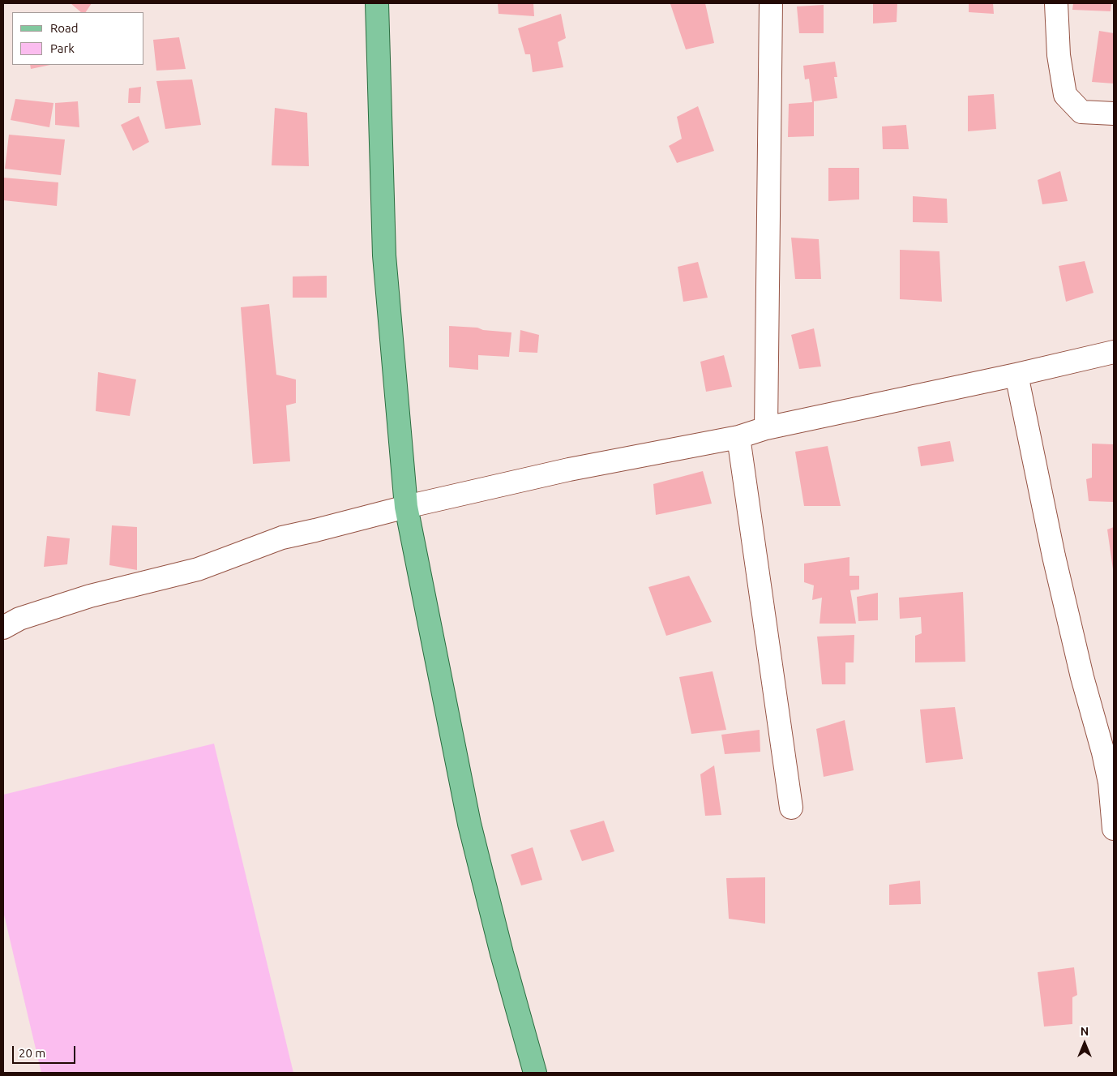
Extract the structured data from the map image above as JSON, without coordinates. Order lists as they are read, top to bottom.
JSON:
{
  "legend": ["Road", "Park"],
  "scale_bar": "20 m",
  "north": "top"
}
